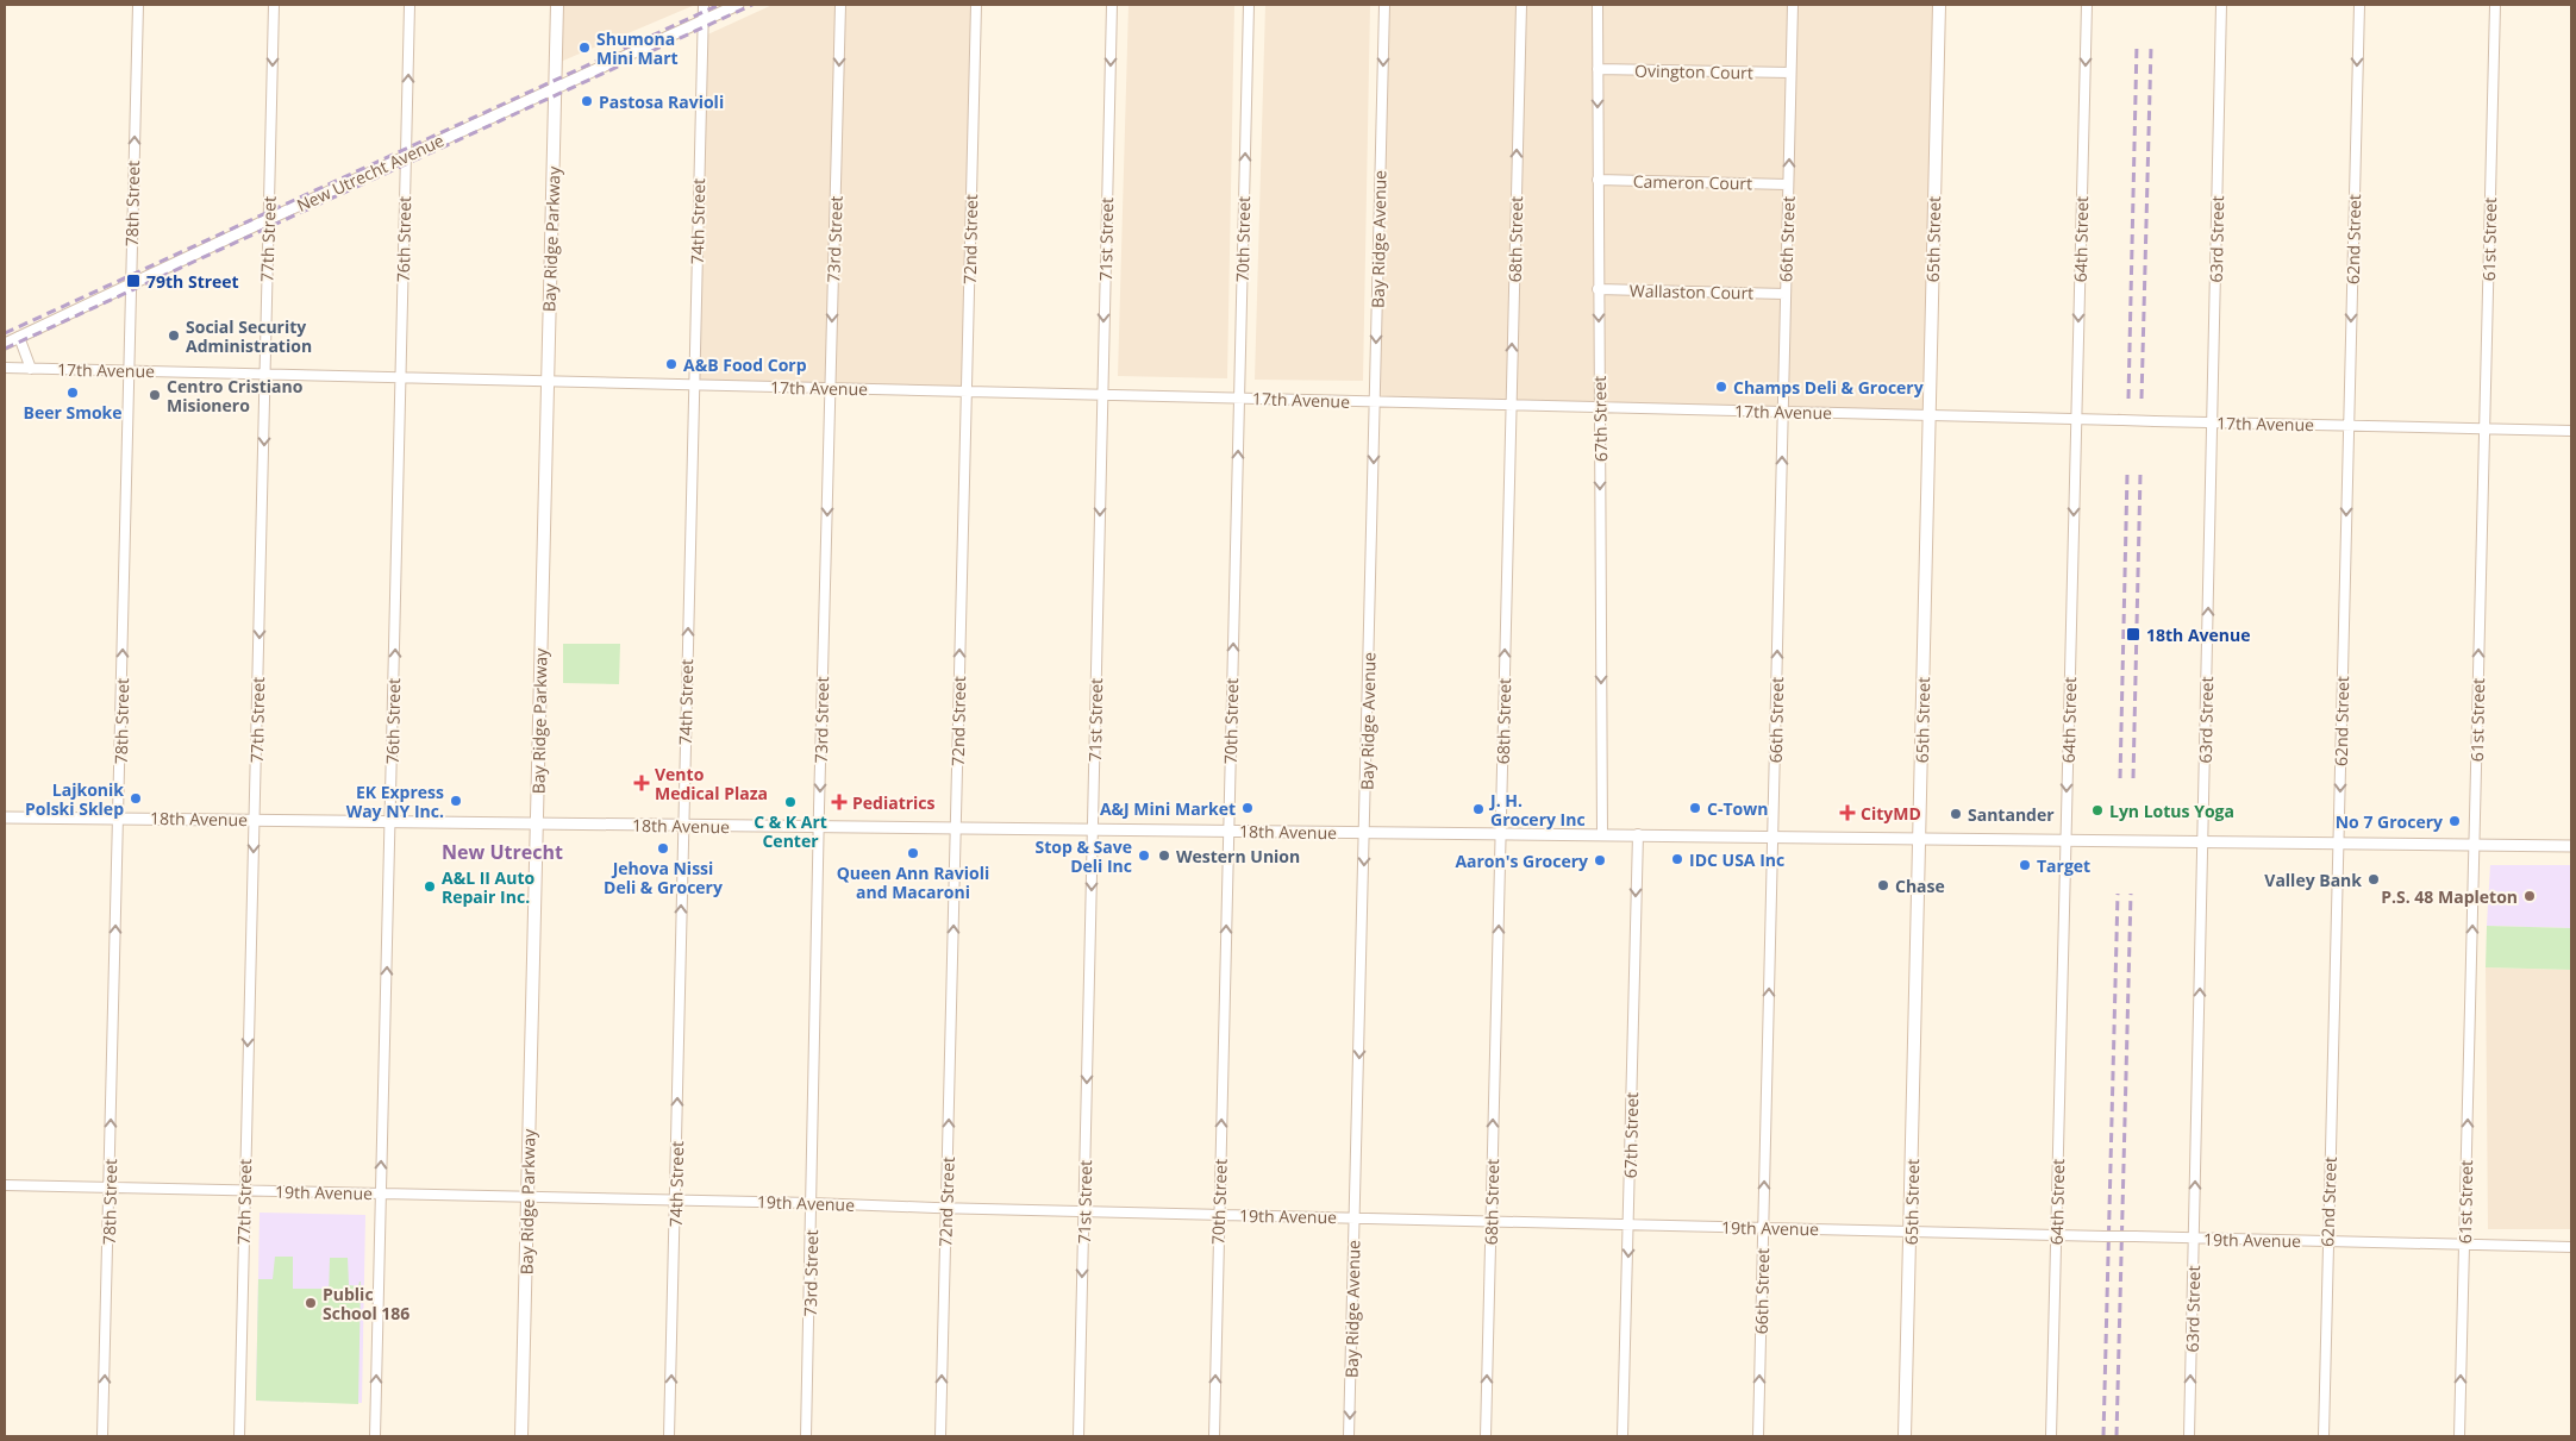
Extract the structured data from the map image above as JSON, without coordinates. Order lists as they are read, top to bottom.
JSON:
{
  "streets": {
    "main road": ["Bay Ridge Parkway", "65th Street"],
    "street": [
      "Ovington Court",
      "New Utrecht Avenue",
      "Cameron Court",
      "78th Street",
      "74th Street",
      "77th Street",
      "76th Street",
      "73rd Street",
      "72nd Street",
      "71st Street",
      "70th Street",
      "Bay Ridge Avenue",
      "68th Street",
      "66th Street",
      "64th Street",
      "63rd Street",
      "62nd Street",
      "61st Street",
      "Wallaston Court",
      "17th Avenue",
      "67th Street",
      "18th Avenue",
      "19th Avenue"
    ]
  },
  "crossings": [
    ["Ovington Court", "66th Street"],
    ["Ovington Court", "67th Street"],
    ["New Utrecht Avenue", "78th Street"],
    ["New Utrecht Avenue", "74th Street"],
    ["New Utrecht Avenue", "77th Street"],
    ["New Utrecht Avenue", "76th Street"],
    ["New Utrecht Avenue", "Bay Ridge Parkway"],
    ["Cameron Court", "66th Street"],
    ["Cameron Court", "67th Street"],
    ["78th Street", "17th Avenue"],
    ["78th Street", "18th Avenue"],
    ["78th Street", "19th Avenue"],
    ["74th Street", "17th Avenue"],
    ["74th Street", "18th Avenue"],
    ["74th Street", "19th Avenue"],
    ["77th Street", "17th Avenue"],
    ["77th Street", "18th Avenue"],
    ["77th Street", "19th Avenue"],
    ["76th Street", "17th Avenue"],
    ["76th Street", "18th Avenue"],
    ["76th Street", "19th Avenue"],
    ["Bay Ridge Parkway", "17th Avenue"],
    ["Bay Ridge Parkway", "18th Avenue"],
    ["Bay Ridge Parkway", "19th Avenue"],
    ["73rd Street", "17th Avenue"],
    ["73rd Street", "18th Avenue"],
    ["73rd Street", "19th Avenue"],
    ["72nd Street", "17th Avenue"],
    ["72nd Street", "18th Avenue"],
    ["72nd Street", "19th Avenue"],
    ["71st Street", "17th Avenue"],
    ["71st Street", "18th Avenue"],
    ["71st Street", "19th Avenue"],
    ["70th Street", "17th Avenue"],
    ["70th Street", "18th Avenue"],
    ["70th Street", "19th Avenue"],
    ["Bay Ridge Avenue", "17th Avenue"],
    ["Bay Ridge Avenue", "18th Avenue"],
    ["Bay Ridge Avenue", "19th Avenue"],
    ["68th Street", "17th Avenue"],
    ["68th Street", "18th Avenue"],
    ["68th Street", "19th Avenue"],
    ["66th Street", "Wallaston Court"],
    ["66th Street", "17th Avenue"],
    ["66th Street", "18th Avenue"],
    ["66th Street", "19th Avenue"],
    ["65th Street", "17th Avenue"],
    ["65th Street", "18th Avenue"],
    ["65th Street", "19th Avenue"],
    ["64th Street", "17th Avenue"],
    ["64th Street", "18th Avenue"],
    ["64th Street", "19th Avenue"],
    ["63rd Street", "17th Avenue"],
    ["63rd Street", "18th Avenue"],
    ["63rd Street", "19th Avenue"],
    ["62nd Street", "17th Avenue"],
    ["62nd Street", "18th Avenue"],
    ["62nd Street", "19th Avenue"],
    ["61st Street", "17th Avenue"],
    ["61st Street", "18th Avenue"],
    ["61st Street", "19th Avenue"],
    ["Wallaston Court", "67th Street"],
    ["17th Avenue", "67th Street"],
    ["67th Street", "18th Avenue"],
    ["67th Street", "19th Avenue"]
  ],
  "one_way": [
    "78th Street",
    "74th Street",
    "77th Street",
    "76th Street",
    "73rd Street",
    "72nd Street",
    "71st Street",
    "70th Street",
    "Bay Ridge Avenue",
    "68th Street",
    "66th Street",
    "64th Street",
    "63rd Street",
    "62nd Street",
    "61st Street",
    "67th Street"
  ],
  "districts": ["New Utrecht"],
  "places": {
    "other": [
      "Shumona Mini Mart",
      "Pastosa Ravioli",
      "Social Security Administration",
      "A&B Food Corp",
      "Champs Deli & Grocery",
      "Beer Smoke",
      "Centro Cristiano Misionero",
      "Lajkonik Polski Sklep",
      "EK Express Way NY Inc.",
      "C & K Art Center",
      "A&J Mini Market",
      "C-Town",
      "J. H. Grocery Inc",
      "Lyn Lotus Yoga",
      "Santander",
      "No 7 Grocery",
      "Jehova Nissi Deli & Grocery",
      "Queen Ann Ravioli and Macaroni",
      "Stop & Save Deli Inc",
      "Western Union",
      "IDC USA Inc",
      "Aaron's Grocery",
      "Target",
      "Valley Bank",
      "Chase",
      "A&L II Auto Repair Inc.",
      "P.S. 48 Mapleton",
      "Public School 186"
    ],
    "transit": ["79th Street", "18th Avenue"],
    "health": ["Vento Medical Plaza", "Pediatrics", "CityMD"]
  }
}
